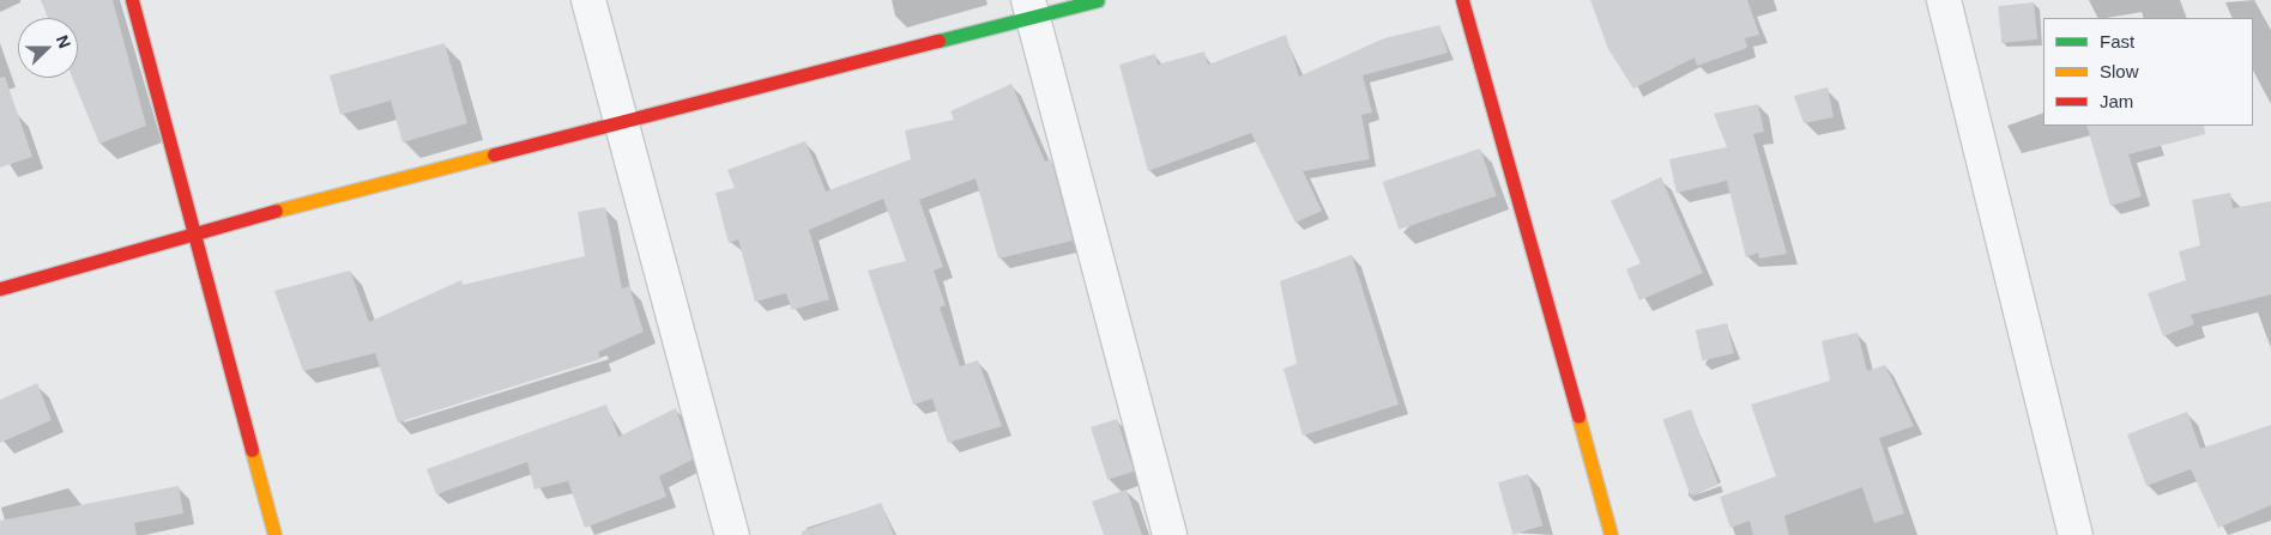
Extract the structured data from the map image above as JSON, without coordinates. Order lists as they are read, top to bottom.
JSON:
{
  "legend": ["Fast", "Slow", "Jam"],
  "north": "right"
}
